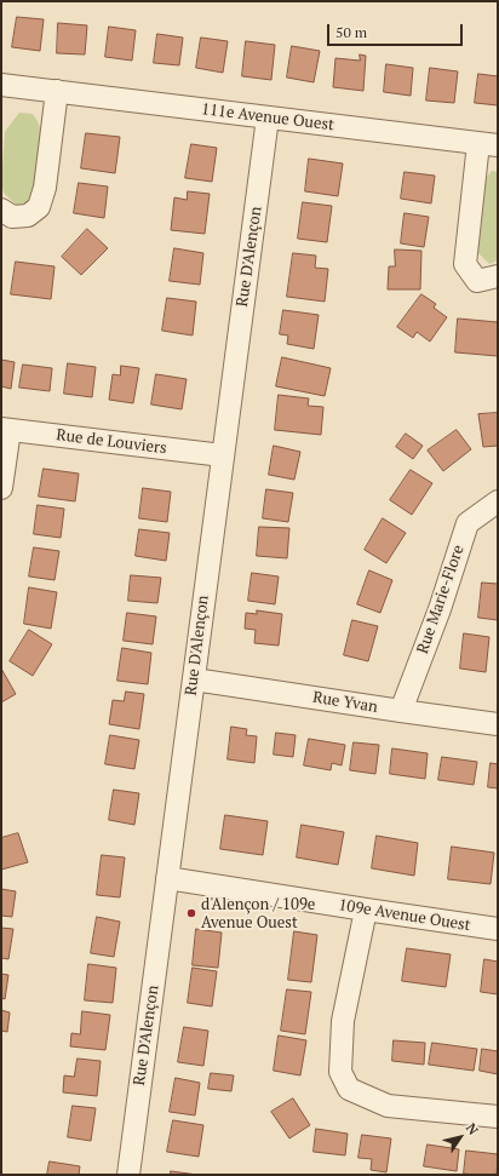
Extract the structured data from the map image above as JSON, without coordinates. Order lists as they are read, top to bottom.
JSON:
{
  "streets": {
    "street": [
      "111e Avenue Ouest",
      "Rue D'Alençon",
      "Rue de Louviers",
      "Rue Marie-Flore",
      "Rue Yvan",
      "109e Avenue Ouest"
    ]
  },
  "crossings": [
    ["111e Avenue Ouest", "Rue D'Alençon"],
    ["Rue D'Alençon", "Rue de Louviers"],
    ["Rue D'Alençon", "Rue Yvan"],
    ["Rue D'Alençon", "109e Avenue Ouest"],
    ["Rue Marie-Flore", "Rue Yvan"]
  ],
  "places": ["d'Alençon / 109e Avenue Ouest"],
  "scale_bar": "50 m",
  "north": "top right"
}
